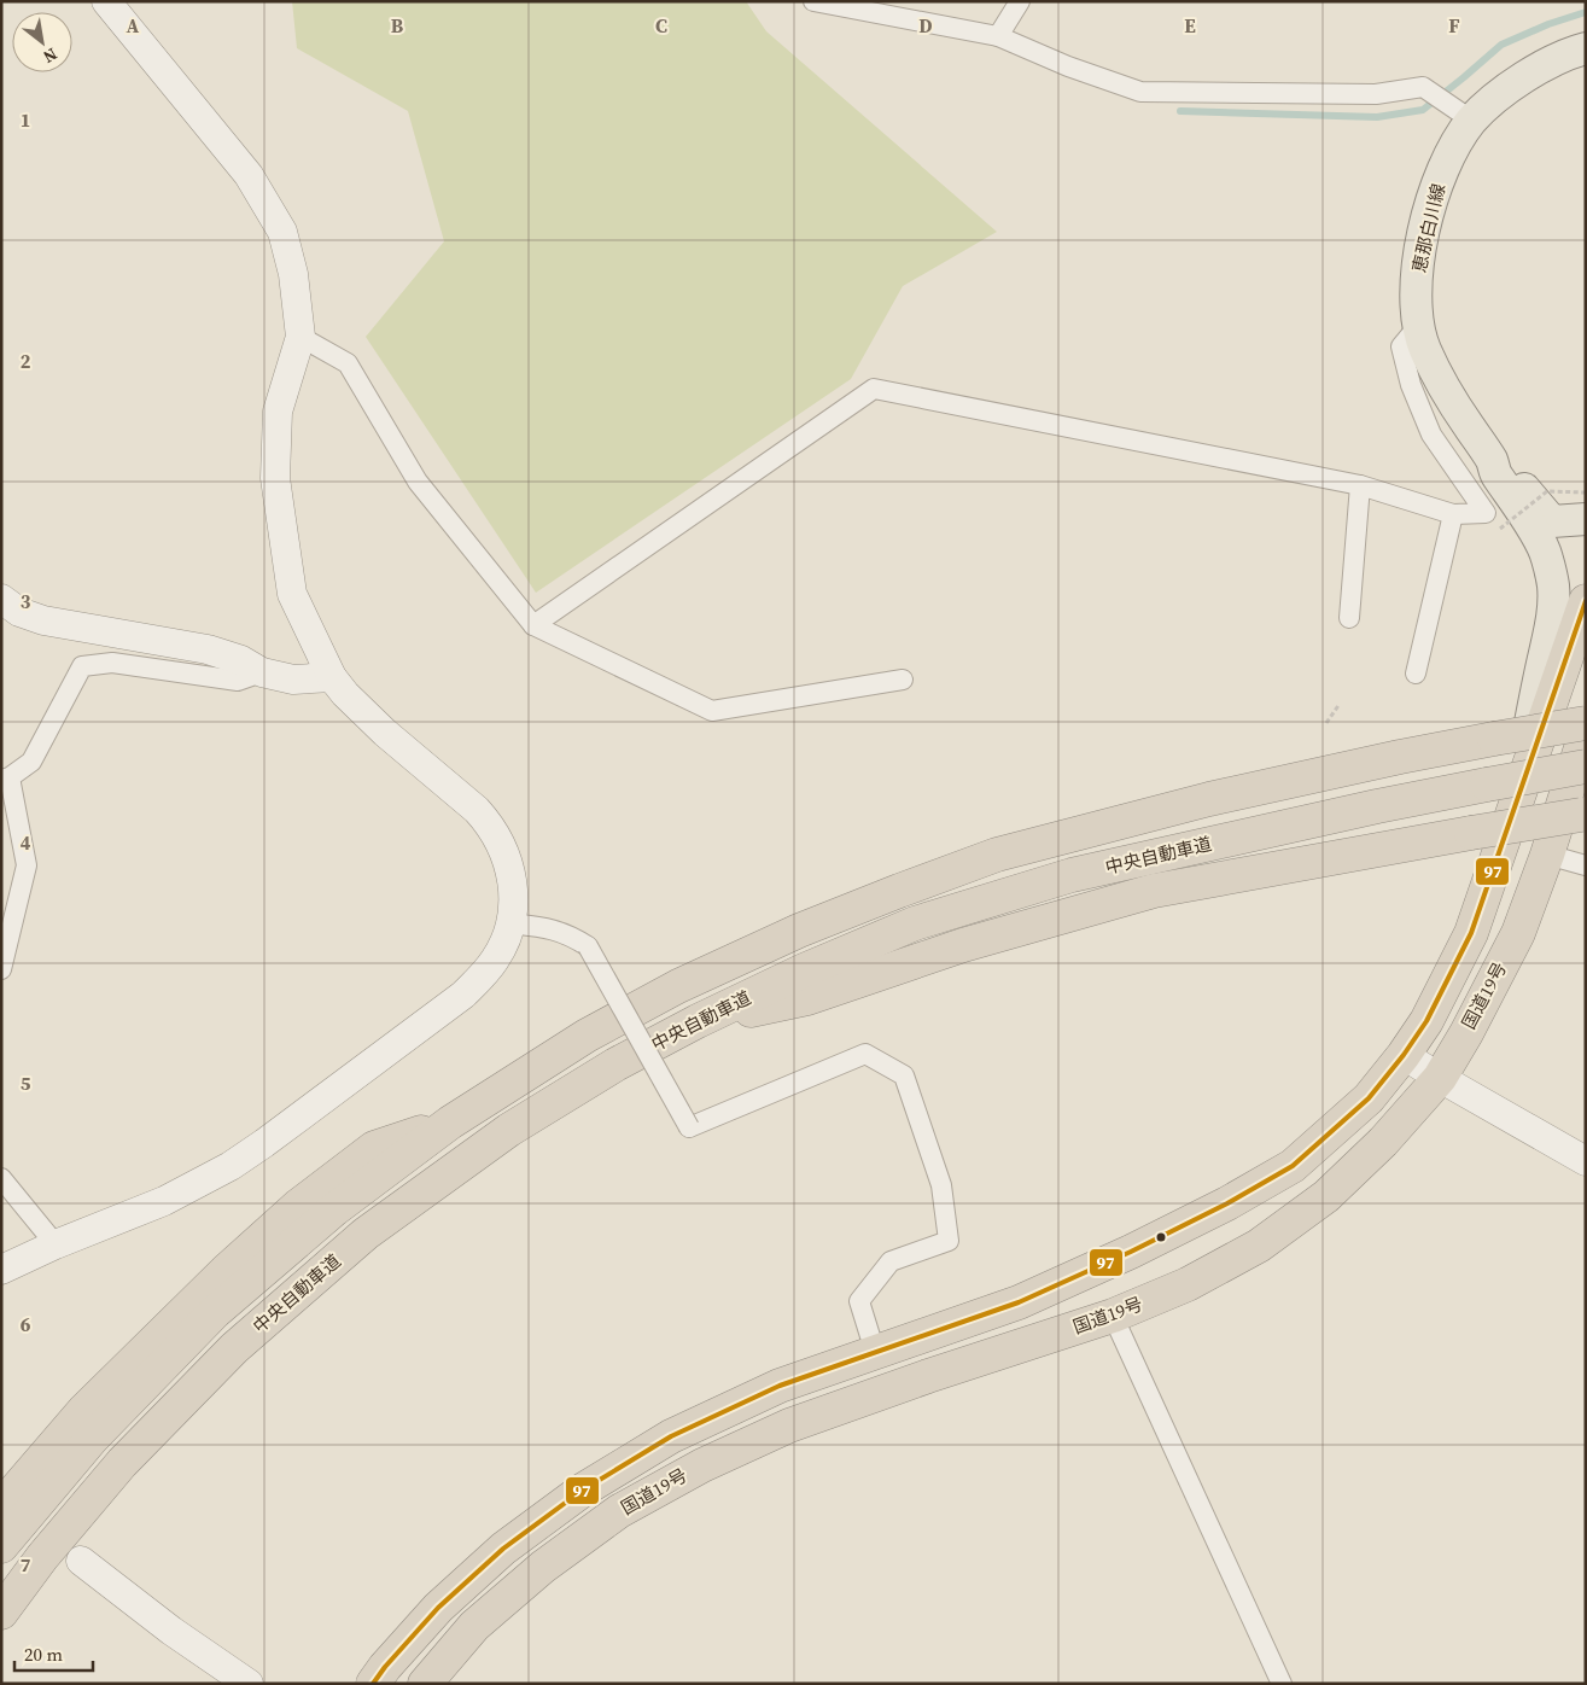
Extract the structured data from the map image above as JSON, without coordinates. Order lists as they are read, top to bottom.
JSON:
{
  "streets": {
    "highway": ["中央自動車道", "国道19号"],
    "main road": ["恵那白川線"]
  },
  "lines": ["transit line 97"],
  "scale_bar": "20 m",
  "north": "bottom right",
  "grid": {
    "columns": [
      "A",
      "B",
      "C",
      "D",
      "E",
      "F"
    ],
    "rows": [
      "1",
      "2",
      "3",
      "4",
      "5",
      "6",
      "7"
    ]
  }
}
